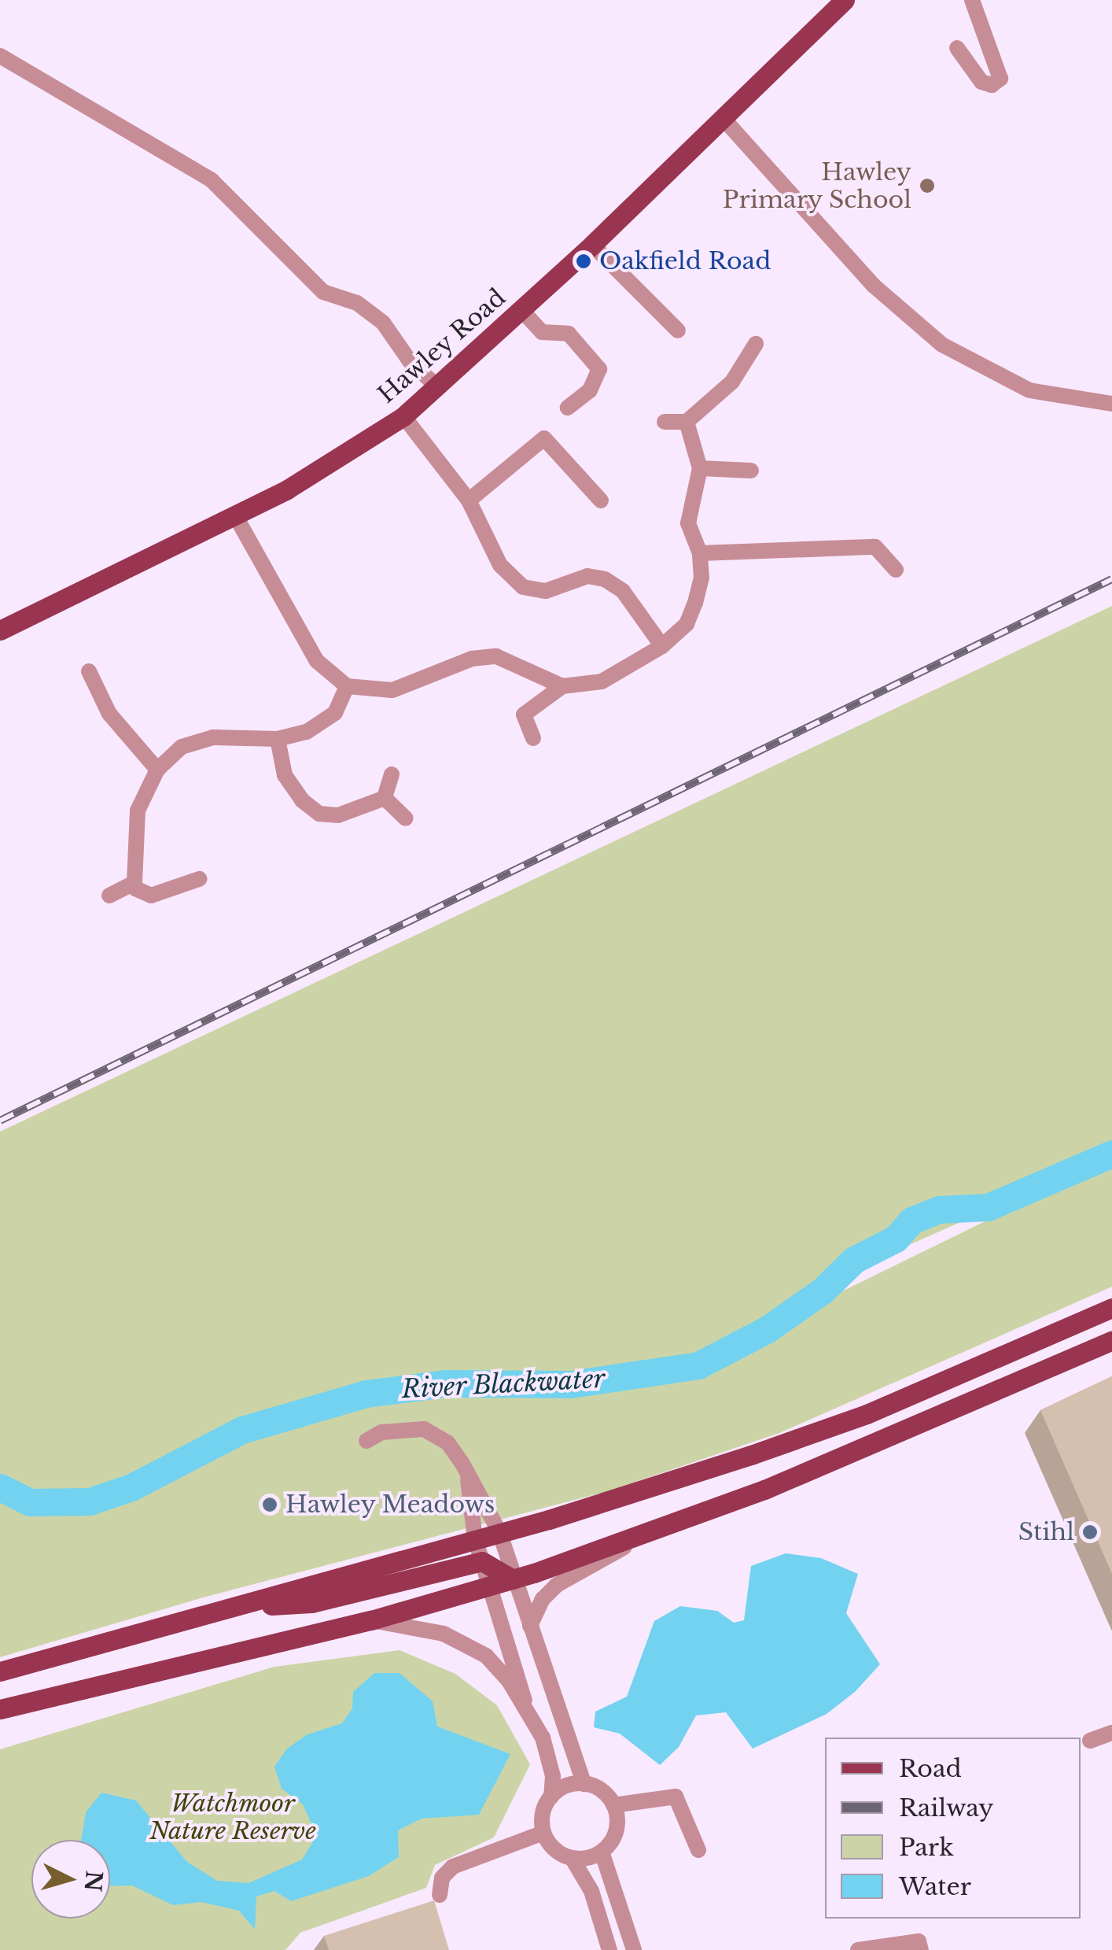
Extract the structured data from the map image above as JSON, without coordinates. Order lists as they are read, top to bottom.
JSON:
{
  "streets": {
    "main road": ["Hawley Road"]
  },
  "water": ["River Blackwater"],
  "parks": ["Watchmoor Nature Reserve"],
  "places": [
    "Hawley Primary School",
    "Oakfield Road",
    "Hawley Meadows",
    "Stihl"
  ],
  "legend": [
    "Road",
    "Railway",
    "Park",
    "Water"
  ],
  "north": "right"
}
